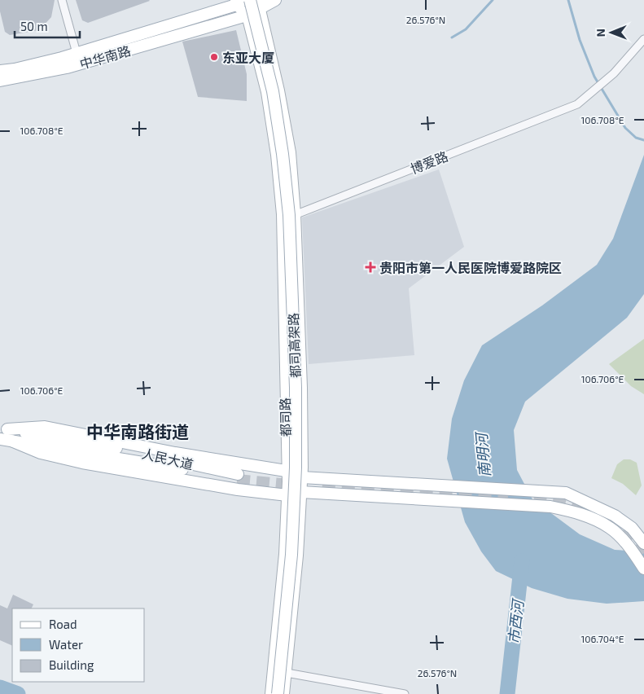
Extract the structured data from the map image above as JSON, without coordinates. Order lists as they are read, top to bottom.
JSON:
{
  "streets": {
    "main road": [
      "中华南路",
      "都司高架路",
      "都司路",
      "人民大道"
    ],
    "street": ["博爱路"]
  },
  "crossings": [
    ["中华南路", "都司路"],
    ["博爱路", "都司路"]
  ],
  "districts": ["中华南路街道"],
  "water": ["南明河", "市西河"],
  "places": {
    "other": ["东亚大厦"],
    "health": ["贵阳市第一人民医院博爱路院区"]
  },
  "legend": ["Road", "Water", "Building"],
  "scale_bar": "50 m",
  "north": "left",
  "coordinates": [
    "26.576°N",
    "106.708°E",
    "106.706°E",
    "106.704°E"
  ]
}
